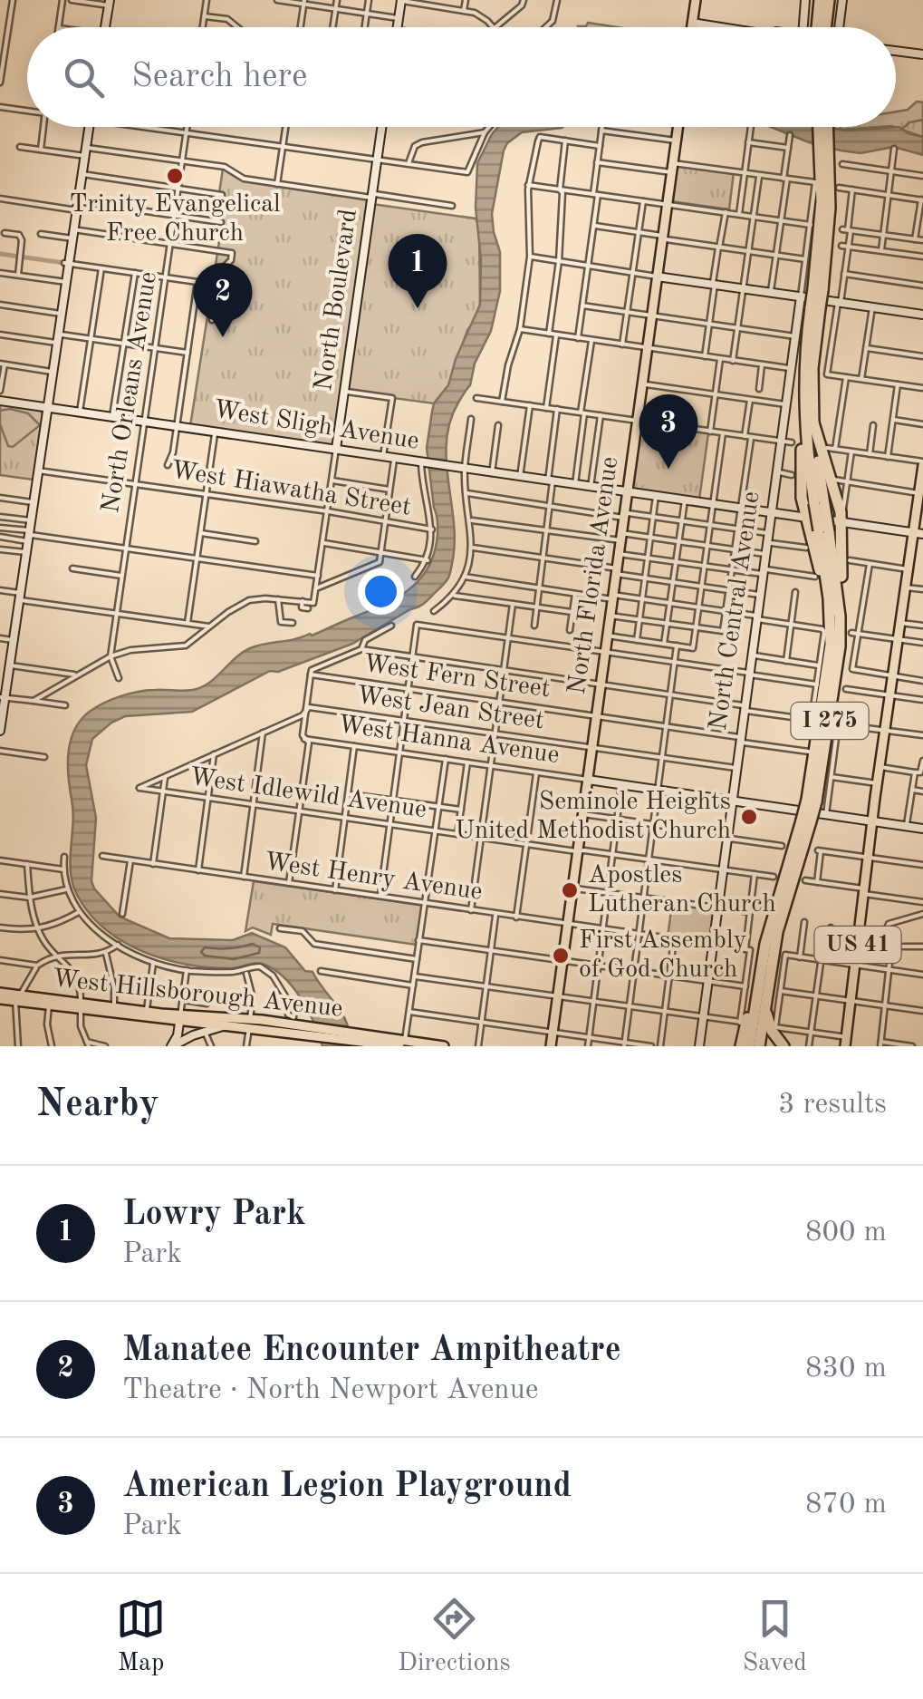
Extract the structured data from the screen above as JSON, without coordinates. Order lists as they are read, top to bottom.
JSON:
{
  "streets": {
    "highway": ["I 275"],
    "main road": ["North Florida Avenue", "US 41", "West Hillsborough Avenue"],
    "street": [
      "North Boulevard",
      "North Orleans Avenue",
      "West Sligh Avenue",
      "West Hiawatha Street",
      "North Central Avenue",
      "West Fern Street",
      "West Jean Street",
      "West Hanna Avenue",
      "West Idlewild Avenue",
      "West Henry Avenue"
    ]
  },
  "crossings": [
    ["North Boulevard", "West Sligh Avenue"],
    ["North Boulevard", "West Hiawatha Street"],
    ["North Orleans Avenue", "West Sligh Avenue"],
    ["North Orleans Avenue", "West Hiawatha Street"],
    ["West Sligh Avenue", "North Florida Avenue"],
    ["West Sligh Avenue", "North Central Avenue"],
    ["West Sligh Avenue", "US 41"],
    ["North Florida Avenue", "West Fern Street"],
    ["North Florida Avenue", "West Jean Street"],
    ["North Florida Avenue", "West Hanna Avenue"],
    ["North Florida Avenue", "West Idlewild Avenue"],
    ["North Florida Avenue", "West Henry Avenue"],
    ["North Central Avenue", "West Fern Street"],
    ["North Central Avenue", "West Jean Street"],
    ["North Central Avenue", "West Idlewild Avenue"],
    ["North Central Avenue", "West Henry Avenue"]
  ],
  "places": [
    "Trinity Evangelical Free Church",
    "Seminole Heights United Methodist Church",
    "Apostles Lutheran Church",
    "First Assembly of God Church"
  ],
  "page": {
    "search": "Search here",
    "pins": ["1", "2", "3"],
    "heading": ["Nearby", "3 results"],
    "list": [
      {
        "mark": "1",
        "name": "Lowry Park",
        "note": "Park",
        "value": "800 m"
      },
      {
        "mark": "2",
        "name": "Manatee Encounter Ampitheatre",
        "note": "Theatre · North Newport Avenue",
        "value": "830 m"
      },
      {
        "mark": "3",
        "name": "American Legion Playground",
        "note": "Park",
        "value": "870 m"
      }
    ],
    "nav": ["Map", "Directions", "Saved"]
  }
}
